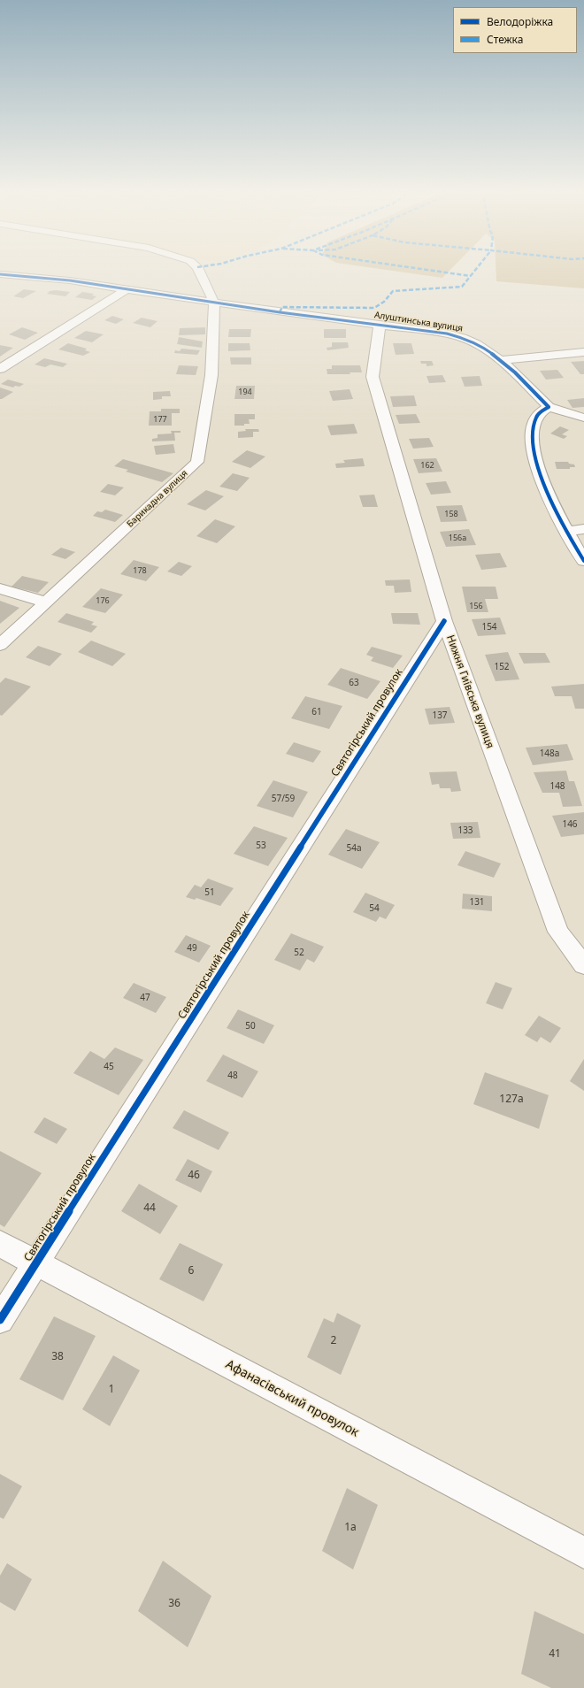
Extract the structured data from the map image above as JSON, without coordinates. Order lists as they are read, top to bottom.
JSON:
{
  "streets": {
    "street": [
      "Алуштинська вулиця",
      "Барикадна вулиця",
      "Нижня Гиївська вулиця",
      "Святогірський провулок",
      "Афанасівський провулок"
    ]
  },
  "crossings": [
    ["Алуштинська вулиця", "Барикадна вулиця"],
    ["Алуштинська вулиця", "Нижня Гиївська вулиця"],
    ["Нижня Гиївська вулиця", "Святогірський провулок"],
    ["Святогірський провулок", "Афанасівський провулок"]
  ],
  "house_numbers": [
    "194",
    "177",
    "162",
    "158",
    "156а",
    "178",
    "176",
    "156",
    "154",
    "152",
    "63",
    "61",
    "137",
    "148а",
    "148",
    "57/59",
    "146",
    "133",
    "53",
    "54а",
    "51",
    "131",
    "54",
    "49",
    "52",
    "47",
    "50",
    "45",
    "48",
    "127а",
    "46",
    "44",
    "6",
    "2",
    "38",
    "1",
    "1а",
    "36",
    "41"
  ],
  "legend": ["Велодоріжка", "Стежка"]
}
